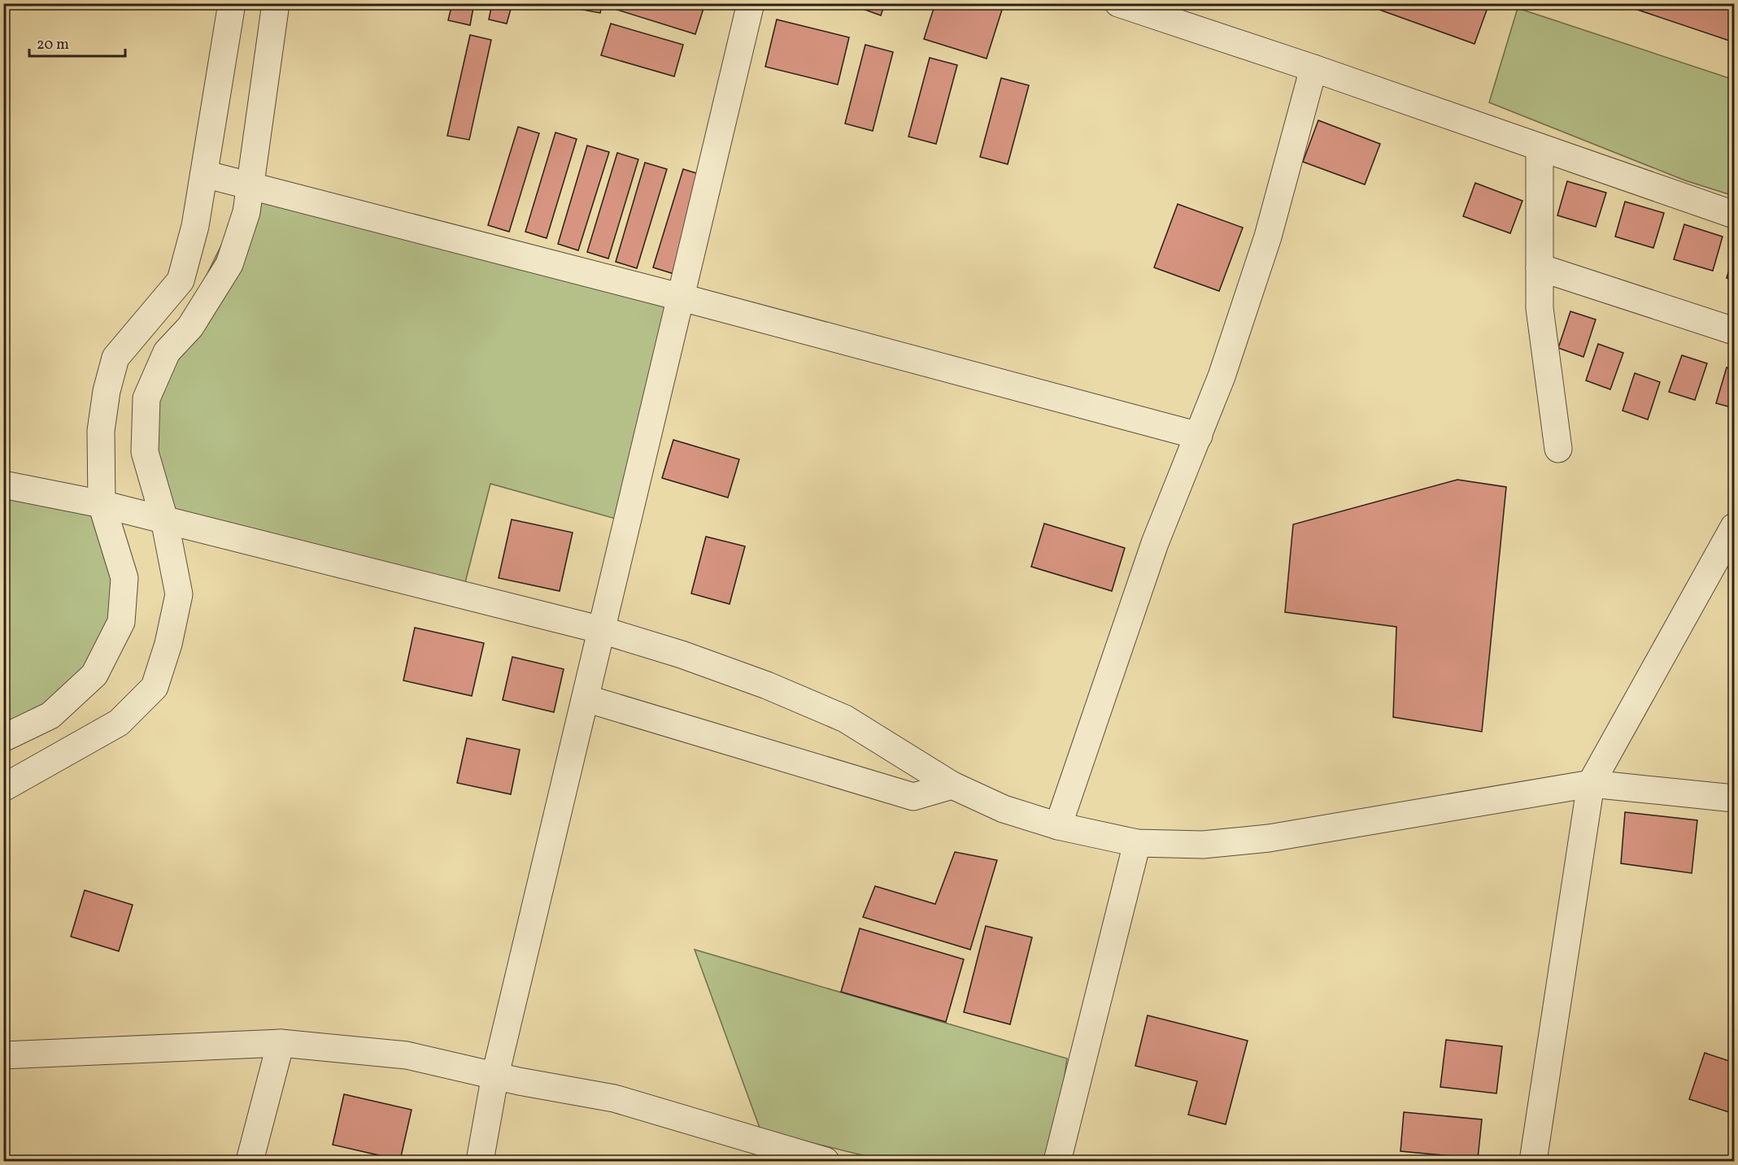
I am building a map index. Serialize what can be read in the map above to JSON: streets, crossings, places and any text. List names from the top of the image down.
{
  "scale_bar": "20 m"
}
